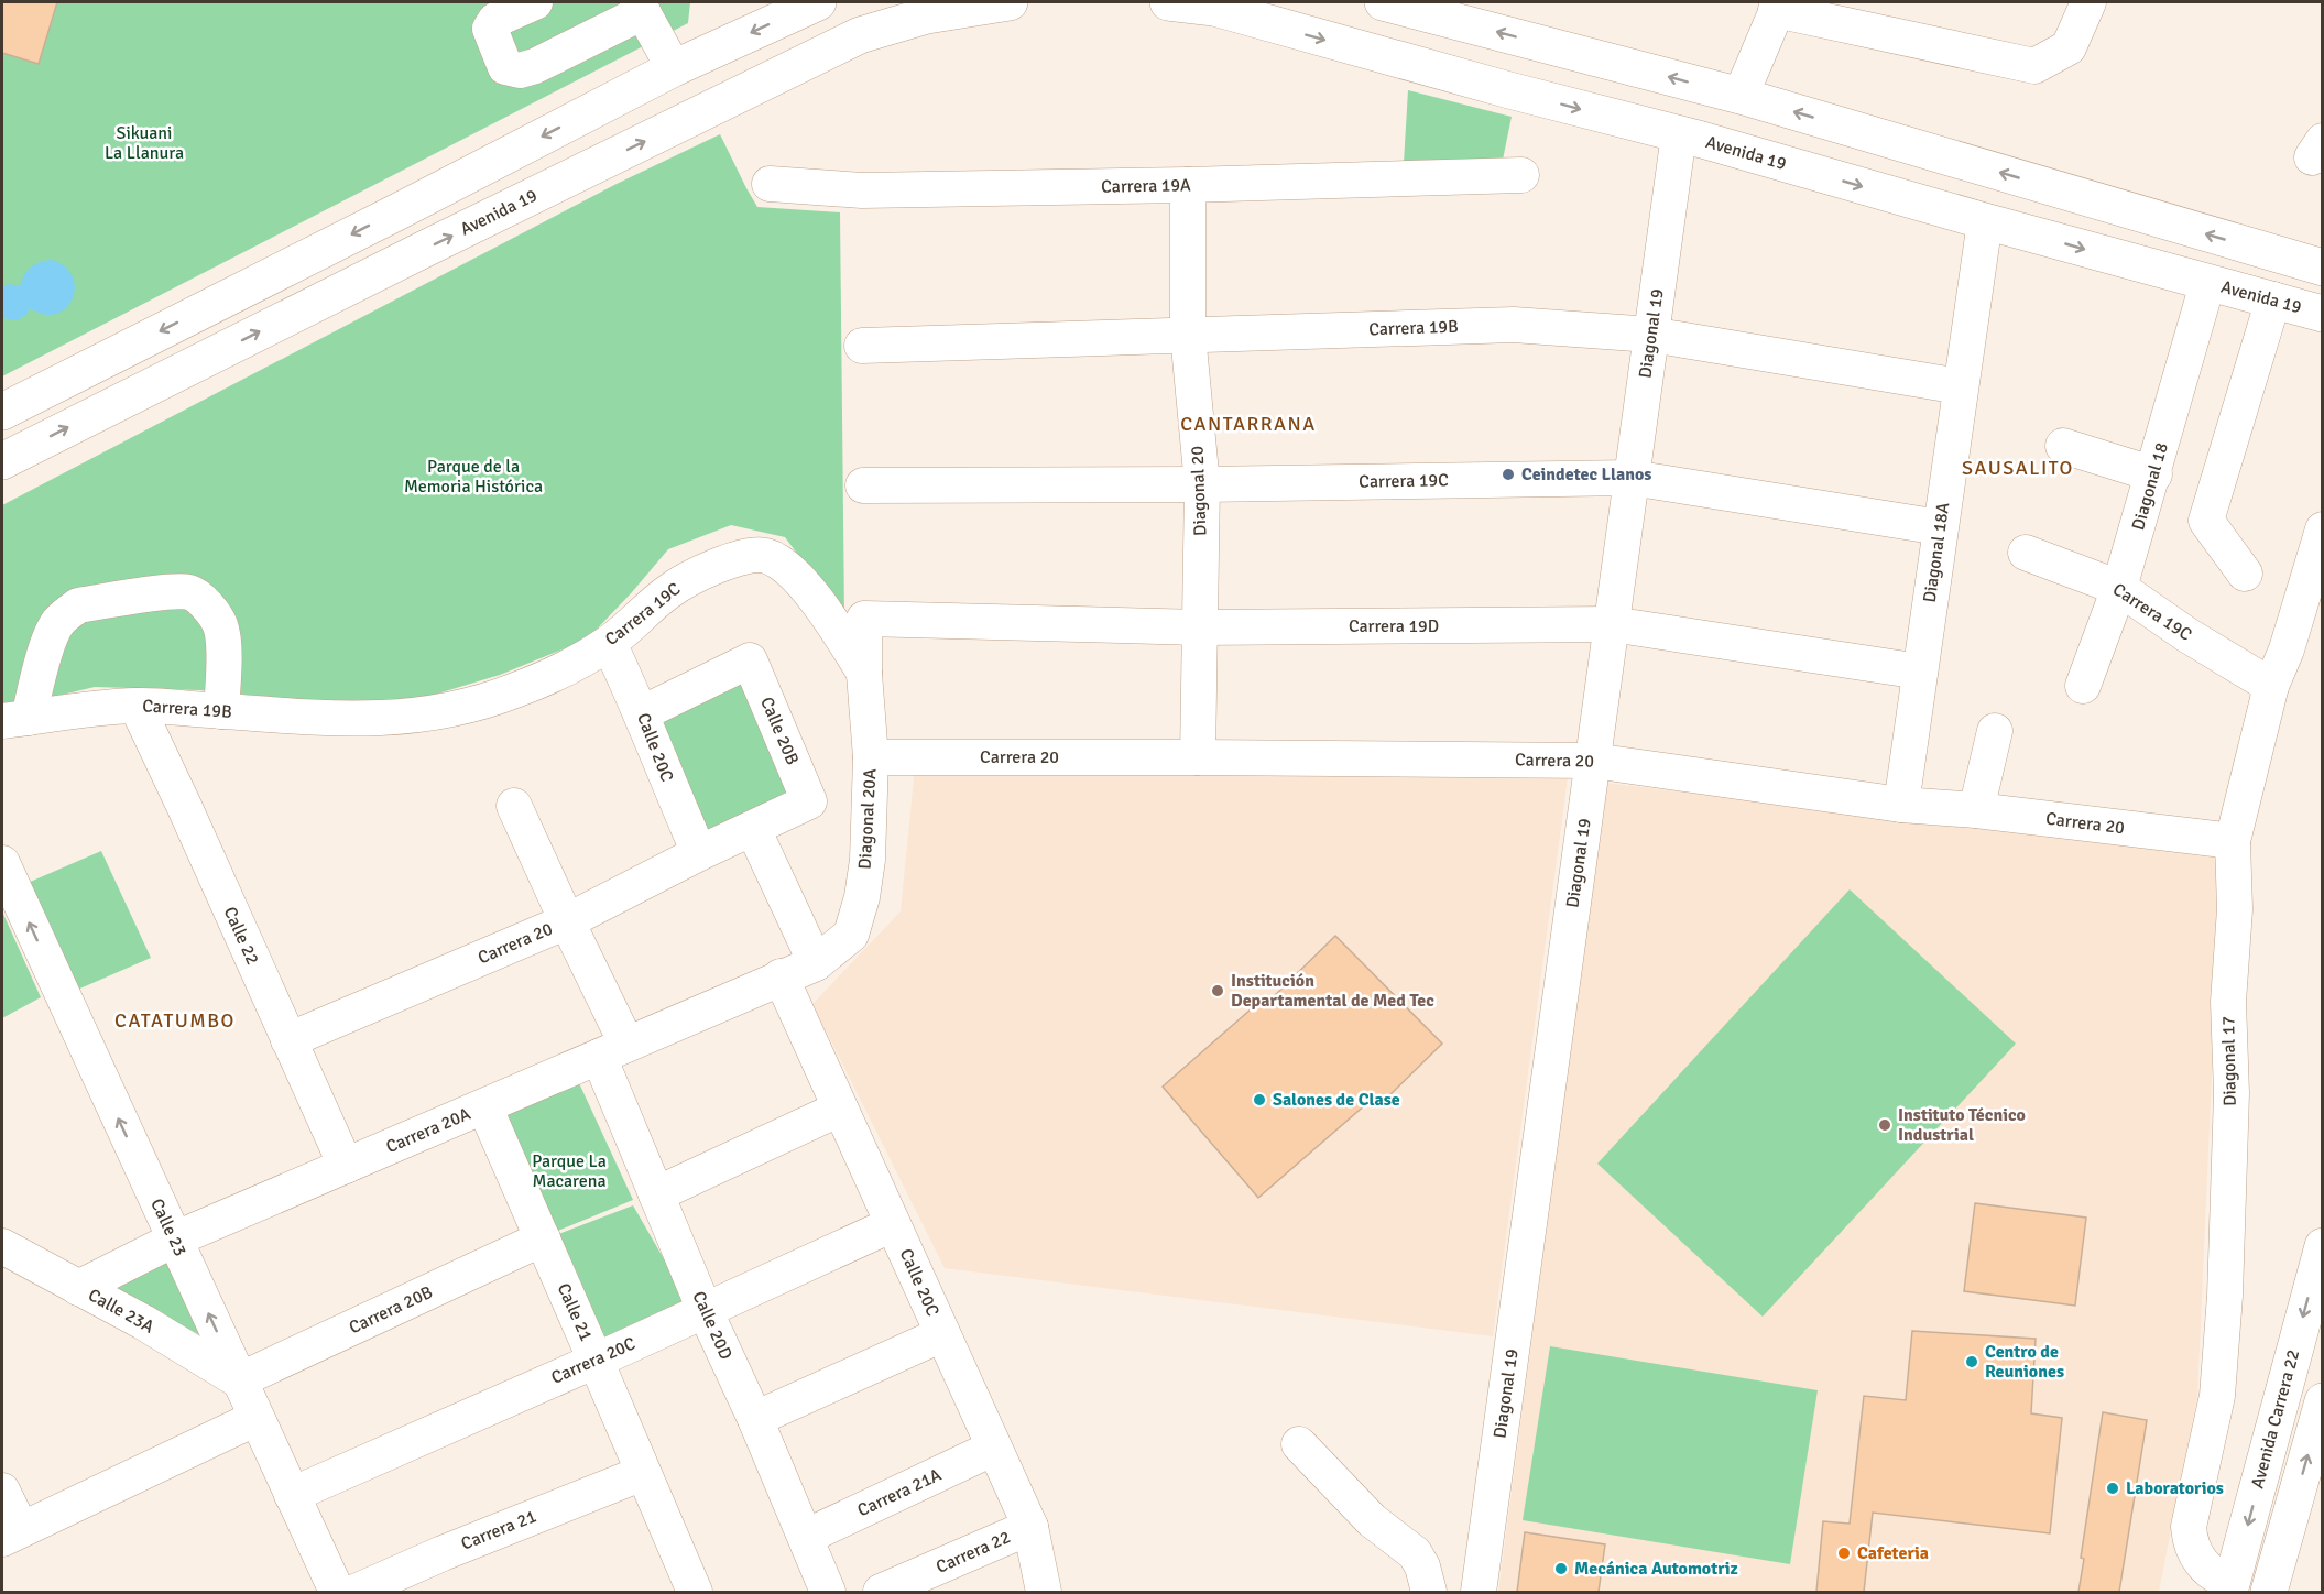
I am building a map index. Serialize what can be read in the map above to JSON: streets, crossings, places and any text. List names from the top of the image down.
{
  "streets": {
    "main road": ["Avenida 19", "Avenida Carrera 22"],
    "street": [
      "Carrera 19A",
      "Carrera 19B",
      "Diagonal 19",
      "Carrera 19C",
      "Diagonal 18",
      "Diagonal 20",
      "Diagonal 18A",
      "Carrera 19D",
      "Calle 20B",
      "Calle 20C",
      "Carrera 20",
      "Diagonal 20A",
      "Calle 22",
      "Diagonal 17",
      "Carrera 20A",
      "Calle 23",
      "Carrera 20B",
      "Calle 23A",
      "Calle 21",
      "Calle 20D",
      "Carrera 20C",
      "Carrera 21A",
      "Carrera 21",
      "Carrera 22"
    ]
  },
  "crossings": [
    ["Avenida 19", "Diagonal 19"],
    ["Avenida 19", "Diagonal 18"],
    ["Avenida 19", "Diagonal 18A"],
    ["Carrera 19A", "Diagonal 20"],
    ["Carrera 19B", "Diagonal 19"],
    ["Carrera 19B", "Carrera 19C"],
    ["Carrera 19B", "Diagonal 20"],
    ["Carrera 19B", "Diagonal 18A"],
    ["Carrera 19B", "Calle 22"],
    ["Diagonal 19", "Carrera 19C"],
    ["Diagonal 19", "Carrera 19D"],
    ["Diagonal 19", "Carrera 20"],
    ["Carrera 19C", "Diagonal 18"],
    ["Carrera 19C", "Diagonal 20"],
    ["Carrera 19C", "Diagonal 18A"],
    ["Carrera 19C", "Calle 20C"],
    ["Carrera 19C", "Diagonal 20A"],
    ["Carrera 19C", "Diagonal 17"],
    ["Diagonal 20", "Carrera 19D"],
    ["Diagonal 20", "Carrera 20"],
    ["Diagonal 18A", "Carrera 19D"],
    ["Diagonal 18A", "Carrera 20"],
    ["Carrera 19D", "Diagonal 20A"],
    ["Calle 20B", "Calle 20C"],
    ["Calle 20B", "Carrera 20"],
    ["Calle 20C", "Carrera 20"],
    ["Calle 20C", "Diagonal 20A"],
    ["Calle 20C", "Carrera 20A"],
    ["Calle 20C", "Carrera 20C"],
    ["Calle 20C", "Carrera 21A"],
    ["Calle 20C", "Carrera 22"],
    ["Carrera 20", "Diagonal 20A"],
    ["Carrera 20", "Calle 22"],
    ["Carrera 20", "Diagonal 17"],
    ["Carrera 20", "Calle 20D"],
    ["Diagonal 20A", "Carrera 20A"],
    ["Calle 22", "Carrera 20A"],
    ["Diagonal 17", "Avenida Carrera 22"],
    ["Carrera 20A", "Calle 23"],
    ["Carrera 20A", "Calle 23A"],
    ["Carrera 20A", "Calle 21"],
    ["Carrera 20A", "Calle 20D"],
    ["Calle 23", "Carrera 20B"],
    ["Calle 23", "Calle 23A"],
    ["Calle 23", "Carrera 20C"],
    ["Carrera 20B", "Calle 23A"],
    ["Carrera 20B", "Calle 21"],
    ["Calle 21", "Carrera 20C"],
    ["Calle 21", "Carrera 21"],
    ["Calle 20D", "Carrera 20C"],
    ["Calle 20D", "Carrera 21A"]
  ],
  "one_way": ["Calle 23"],
  "districts": ["CANTARRANA", "SAUSALITO", "CATATUMBO"],
  "parks": ["Sikuani La Llanura", "Parque de la Memoria Histórica", "Parque La Macarena"],
  "places": [
    "Ceindetec Llanos",
    "Institución Departamental de Med Tec",
    "Salones de Clase",
    "Instituto Técnico Industrial",
    "Centro de Reuniones",
    "Laboratorios",
    "Cafeteria",
    "Mecánica Automotriz"
  ]
}
